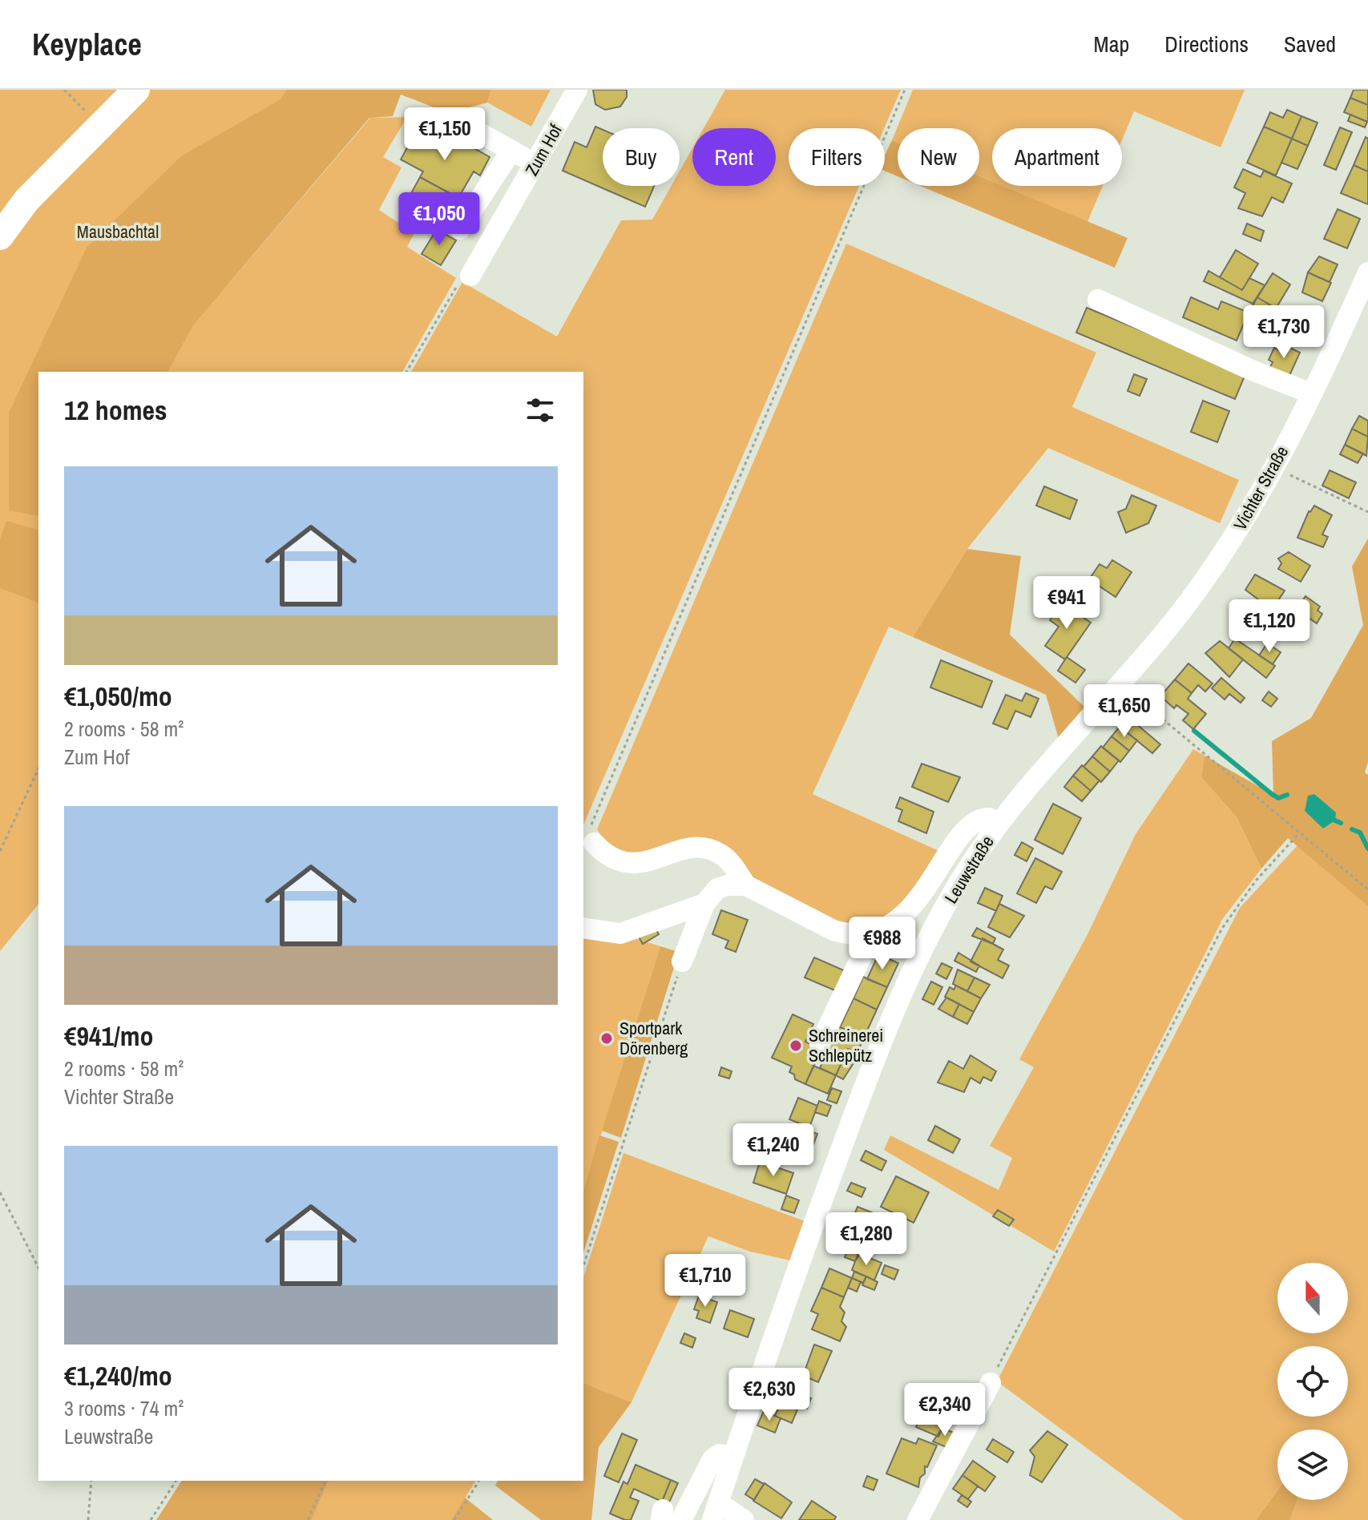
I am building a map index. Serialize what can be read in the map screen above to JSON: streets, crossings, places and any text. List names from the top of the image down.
{
  "streets": {
    "street": ["Zum Hof", "Vichter Straße", "Leuwstraße"]
  },
  "crossings": [
    ["Vichter Straße", "Leuwstraße"]
  ],
  "parks": ["Mausbachtal"],
  "places": ["Sportpark Dörenberg", "Schreinerei Schlepütz"],
  "north": "top",
  "page": {
    "header": "Keyplace",
    "nav": ["Map", "Directions", "Saved"],
    "price": [
      "€1,150",
      "€1,050",
      "€1,730",
      "€941",
      "€1,120",
      "€1,650",
      "€988",
      "€1,240",
      "€1,280",
      "€1,710",
      "€2,630",
      "€2,340"
    ],
    "chip": [
      "Buy",
      "Rent",
      "Filters",
      "New",
      "Apartment"
    ],
    "heading": "12 homes",
    "list": [
      {
        "name": "€1,050/mo",
        "note": "2 rooms · 58 m² · Zum Hof"
      },
      {
        "name": "€941/mo",
        "note": "2 rooms · 58 m² · Vichter Straße"
      },
      {
        "name": "€1,240/mo",
        "note": "3 rooms · 74 m² · Leuwstraße"
      }
    ]
  }
}
